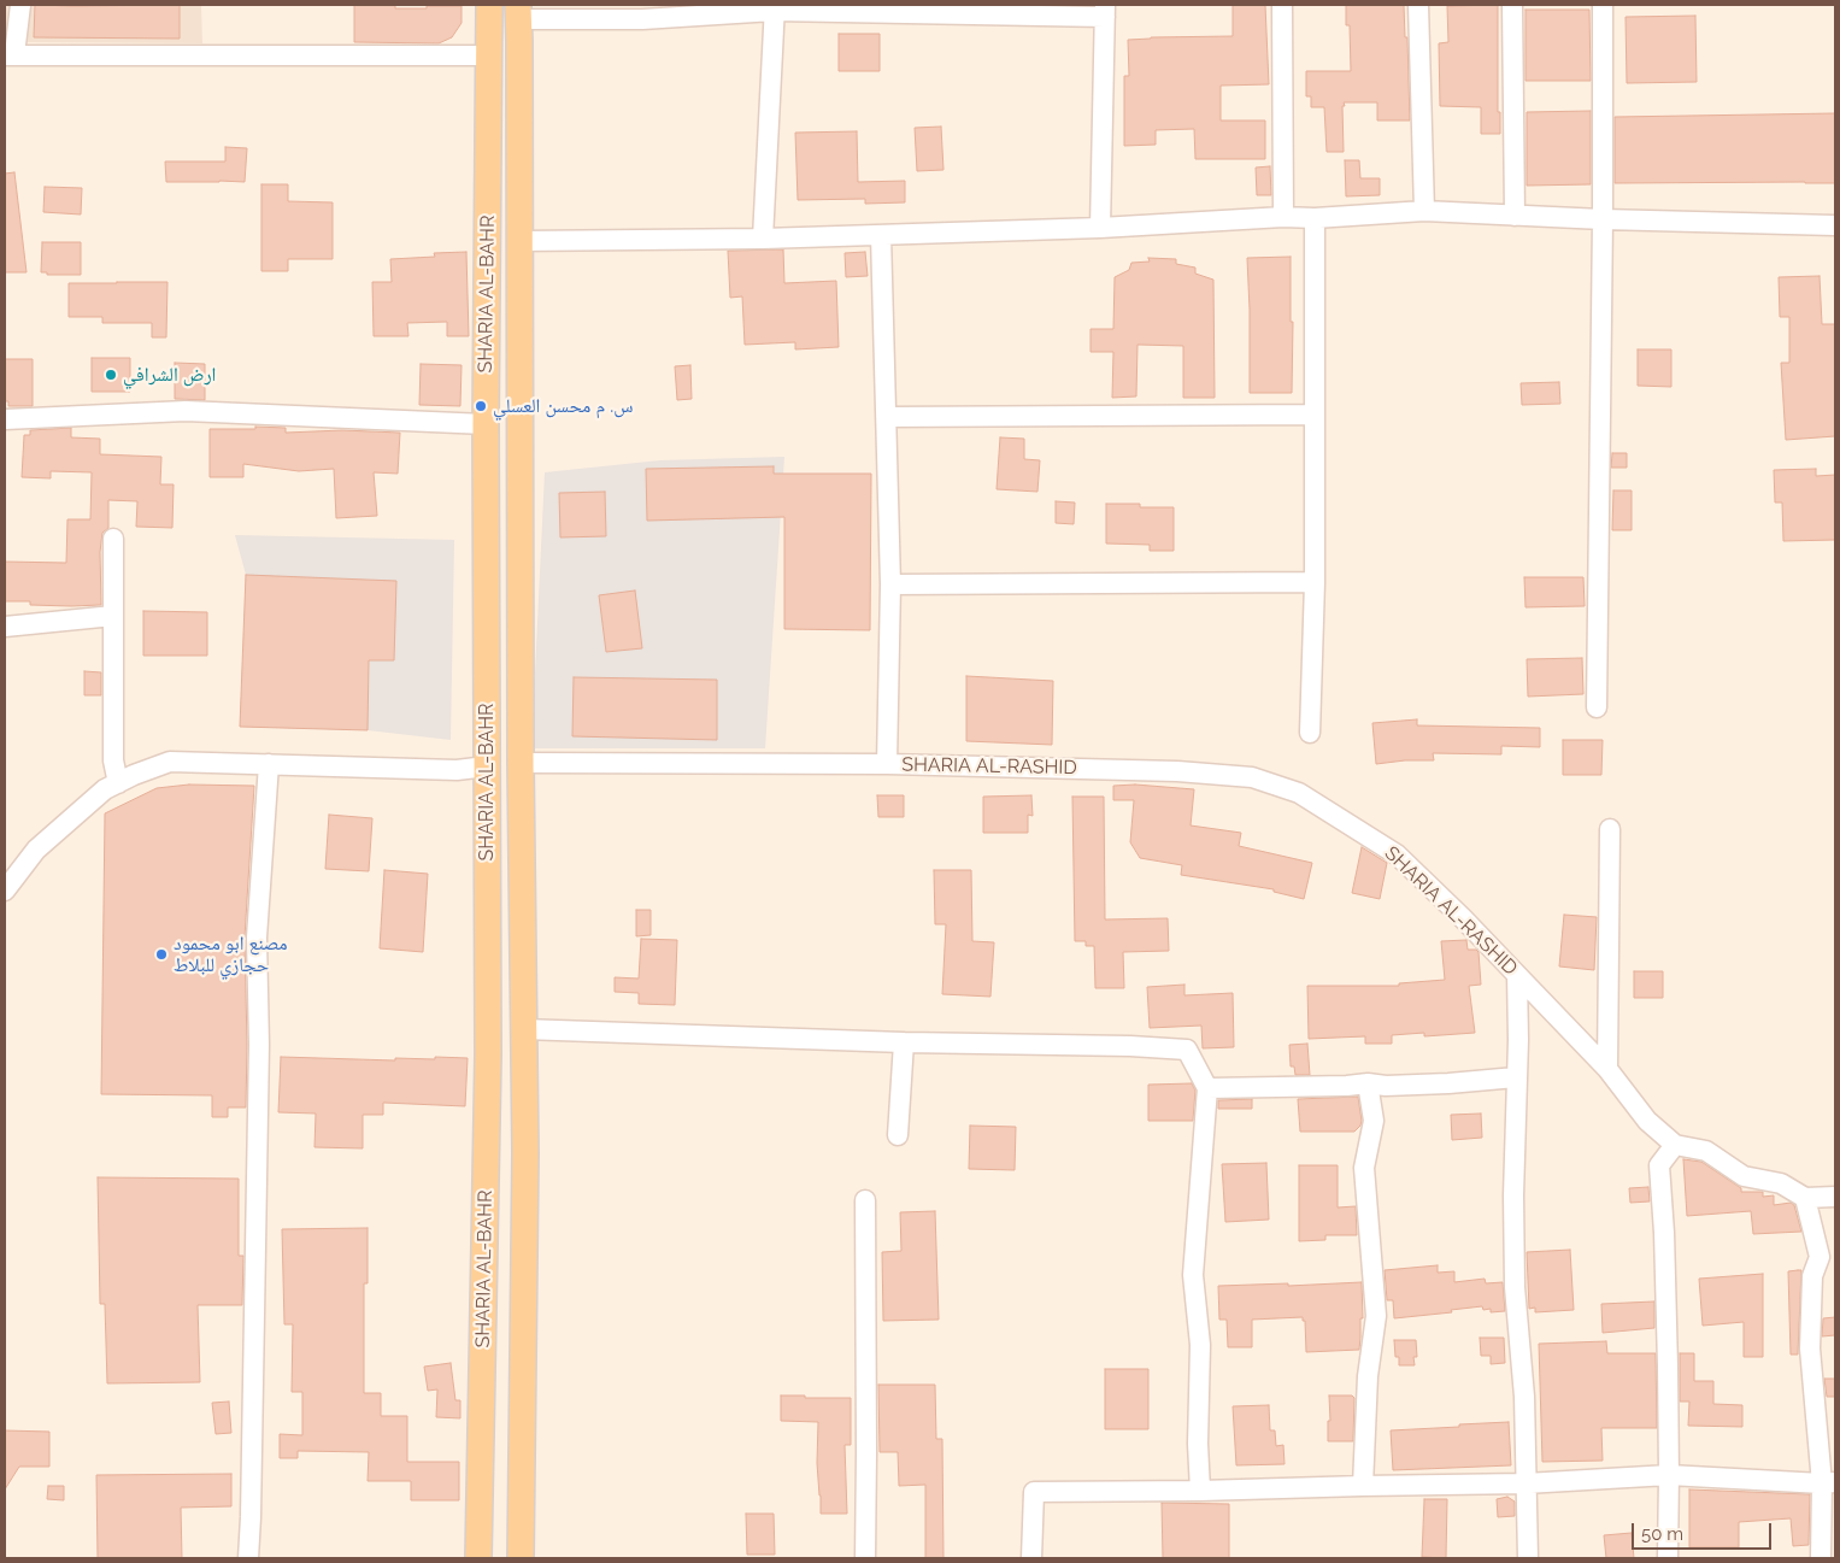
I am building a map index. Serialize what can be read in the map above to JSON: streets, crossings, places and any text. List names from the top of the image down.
{
  "streets": {
    "main road": ["SHARIA AL-BAHR"],
    "street": ["SHARIA AL-RASHID"]
  },
  "crossings": [
    ["SHARIA AL-BAHR", "SHARIA AL-RASHID"]
  ],
  "places": ["ارض الشرافي", "س. م محسن العسلي", "مصنع ابو محمود حجازي للبلاط"],
  "scale_bar": "50 m"
}
